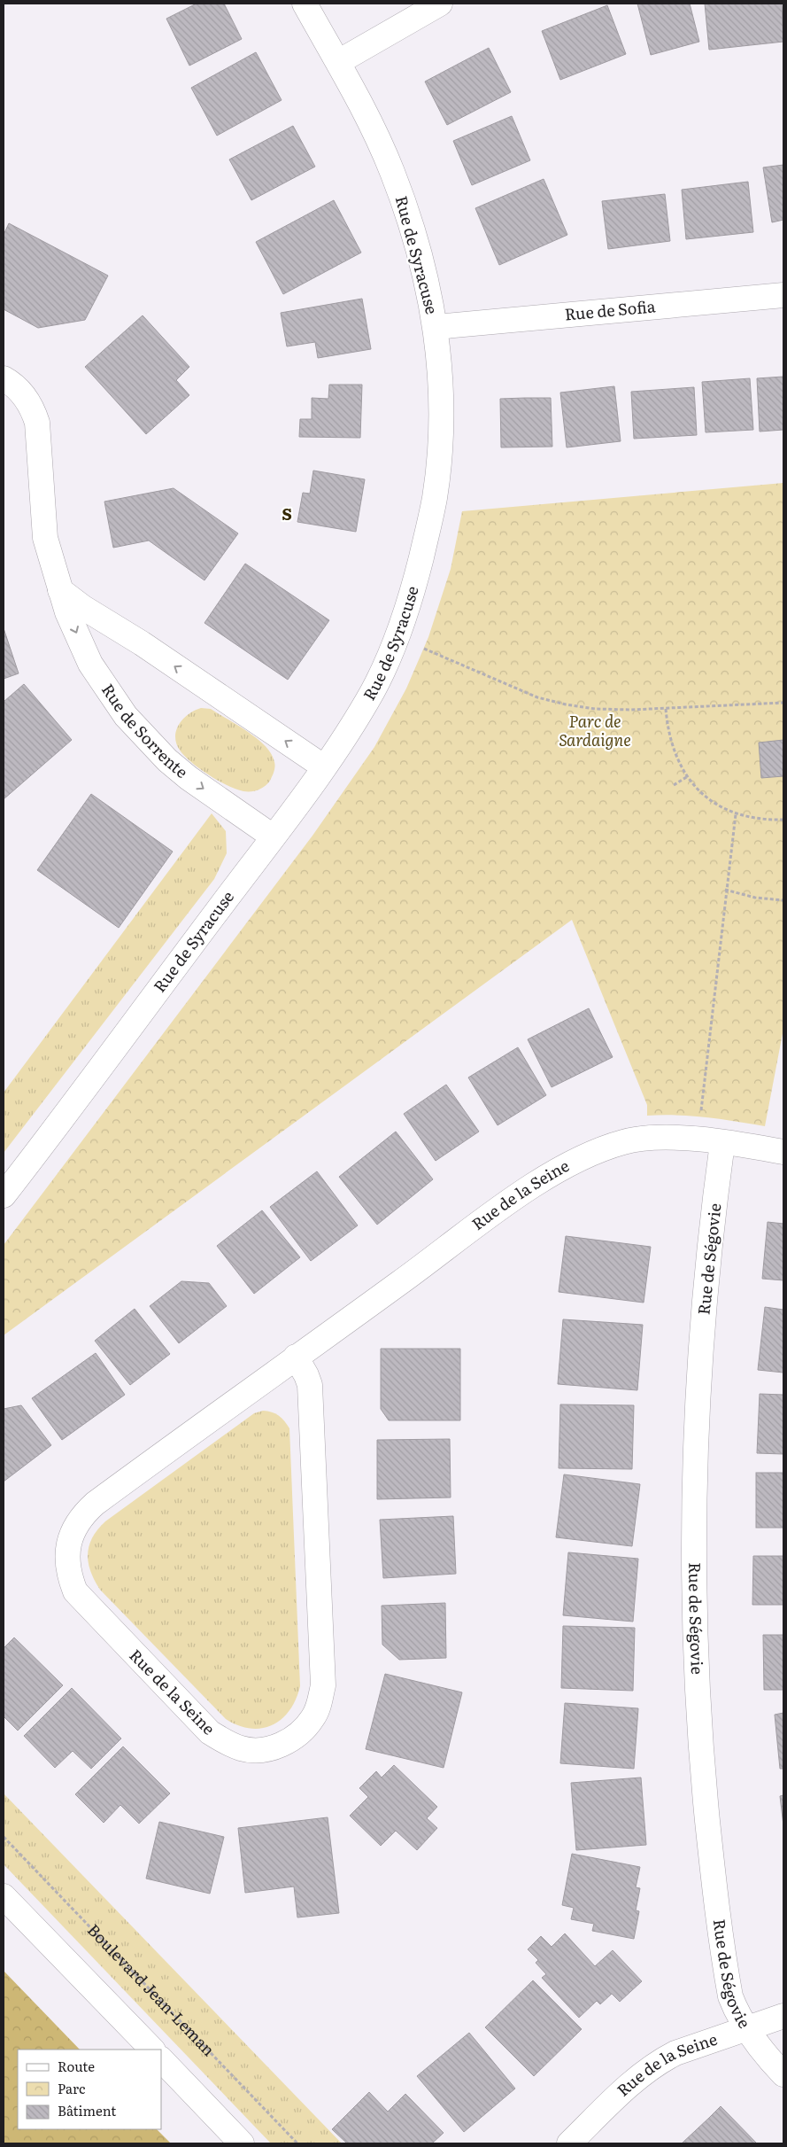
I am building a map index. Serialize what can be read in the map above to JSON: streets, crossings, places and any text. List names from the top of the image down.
{
  "streets": {
    "street": [
      "Rue de Syracuse",
      "Rue de Sofia",
      "Rue de Sorrente",
      "Rue de la Seine",
      "Rue de Ségovie"
    ],
    "path": ["Boulevard Jean-Leman"]
  },
  "crossings": [
    ["Rue de Syracuse", "Rue de Sofia"],
    ["Rue de Syracuse", "Rue de Sorrente"],
    ["Rue de la Seine", "Rue de Ségovie"]
  ],
  "districts": ["S"],
  "parks": ["Parc de Sardaigne"],
  "legend": ["Route", "Parc", "Bâtiment"]
}
